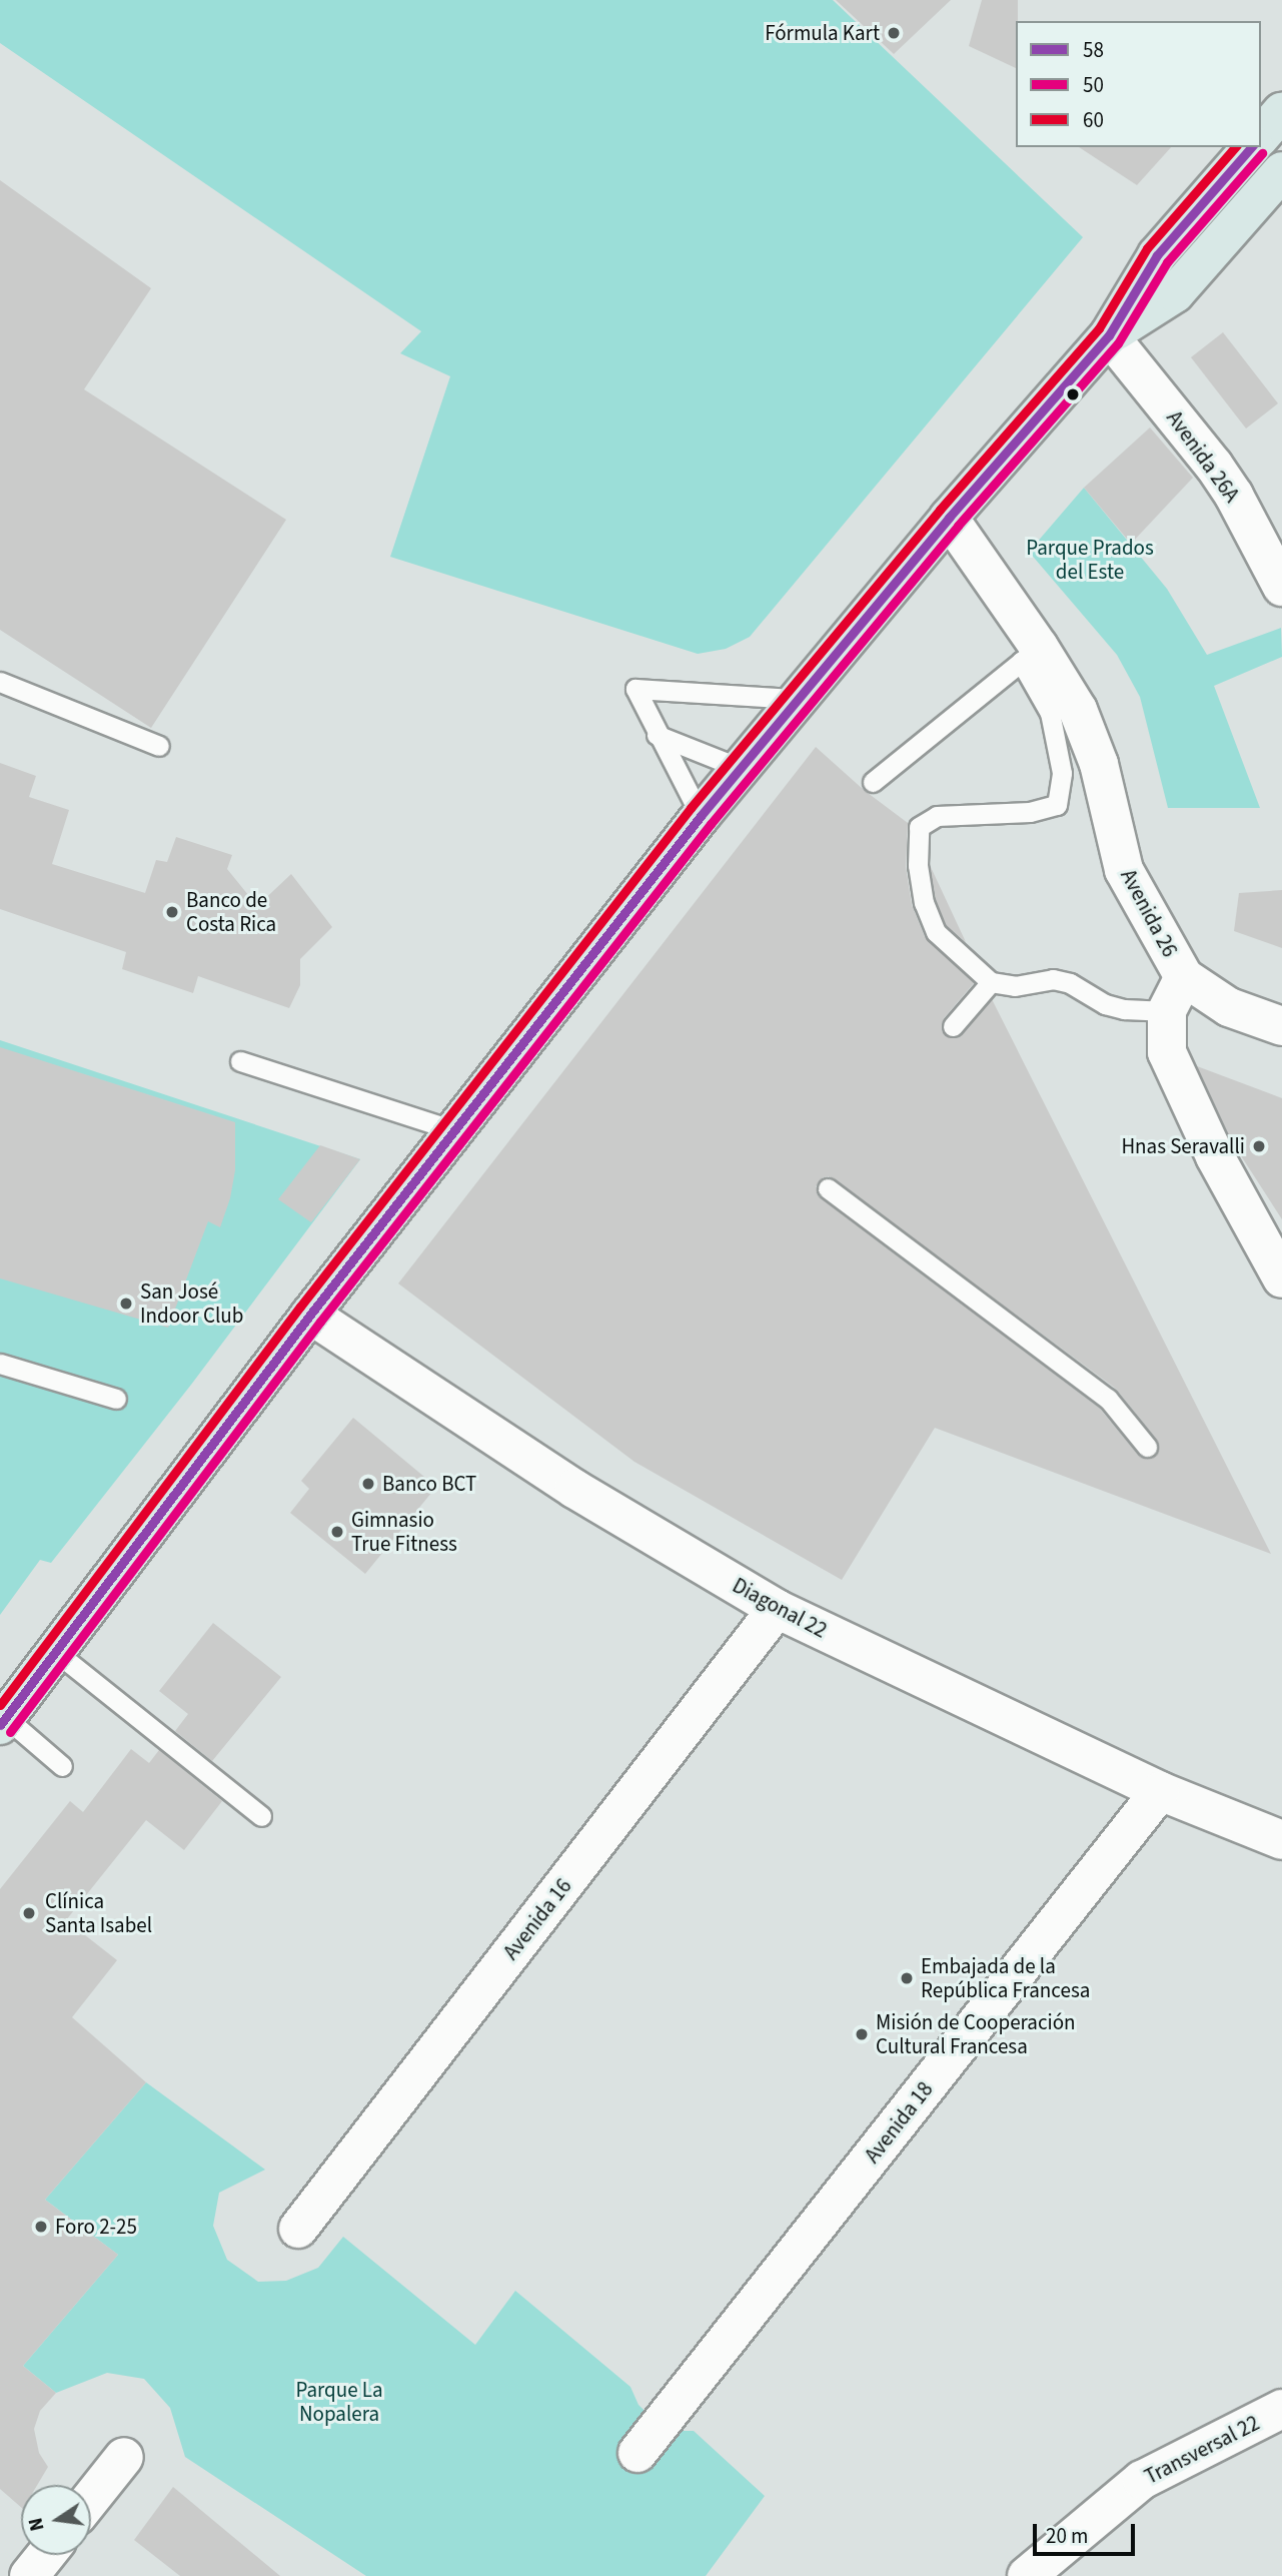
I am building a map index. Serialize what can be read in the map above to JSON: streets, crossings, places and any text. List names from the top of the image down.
{
  "streets": {
    "street": [
      "Avenida 26A",
      "Avenida 26",
      "Diagonal 22",
      "Avenida 16",
      "Avenida 18",
      "Transversal 22"
    ]
  },
  "crossings": [
    ["Diagonal 22", "Avenida 16"],
    ["Diagonal 22", "Avenida 18"]
  ],
  "parks": ["Parque Prados del Este", "Parque La Nopalera"],
  "places": [
    "Fórmula Kart",
    "Banco de Costa Rica",
    "Hnas Seravalli",
    "San José Indoor Club",
    "Banco BCT",
    "Gimnasio True Fitness",
    "Clínica Santa Isabel",
    "Embajada de la República Francesa",
    "Misión de Cooperación Cultural Francesa",
    "Foro 2-25"
  ],
  "lines": ["transit line 58", "transit line 60", "transit line 50"],
  "legend": ["58", "50", "60"],
  "scale_bar": "20 m",
  "north": "left"
}
